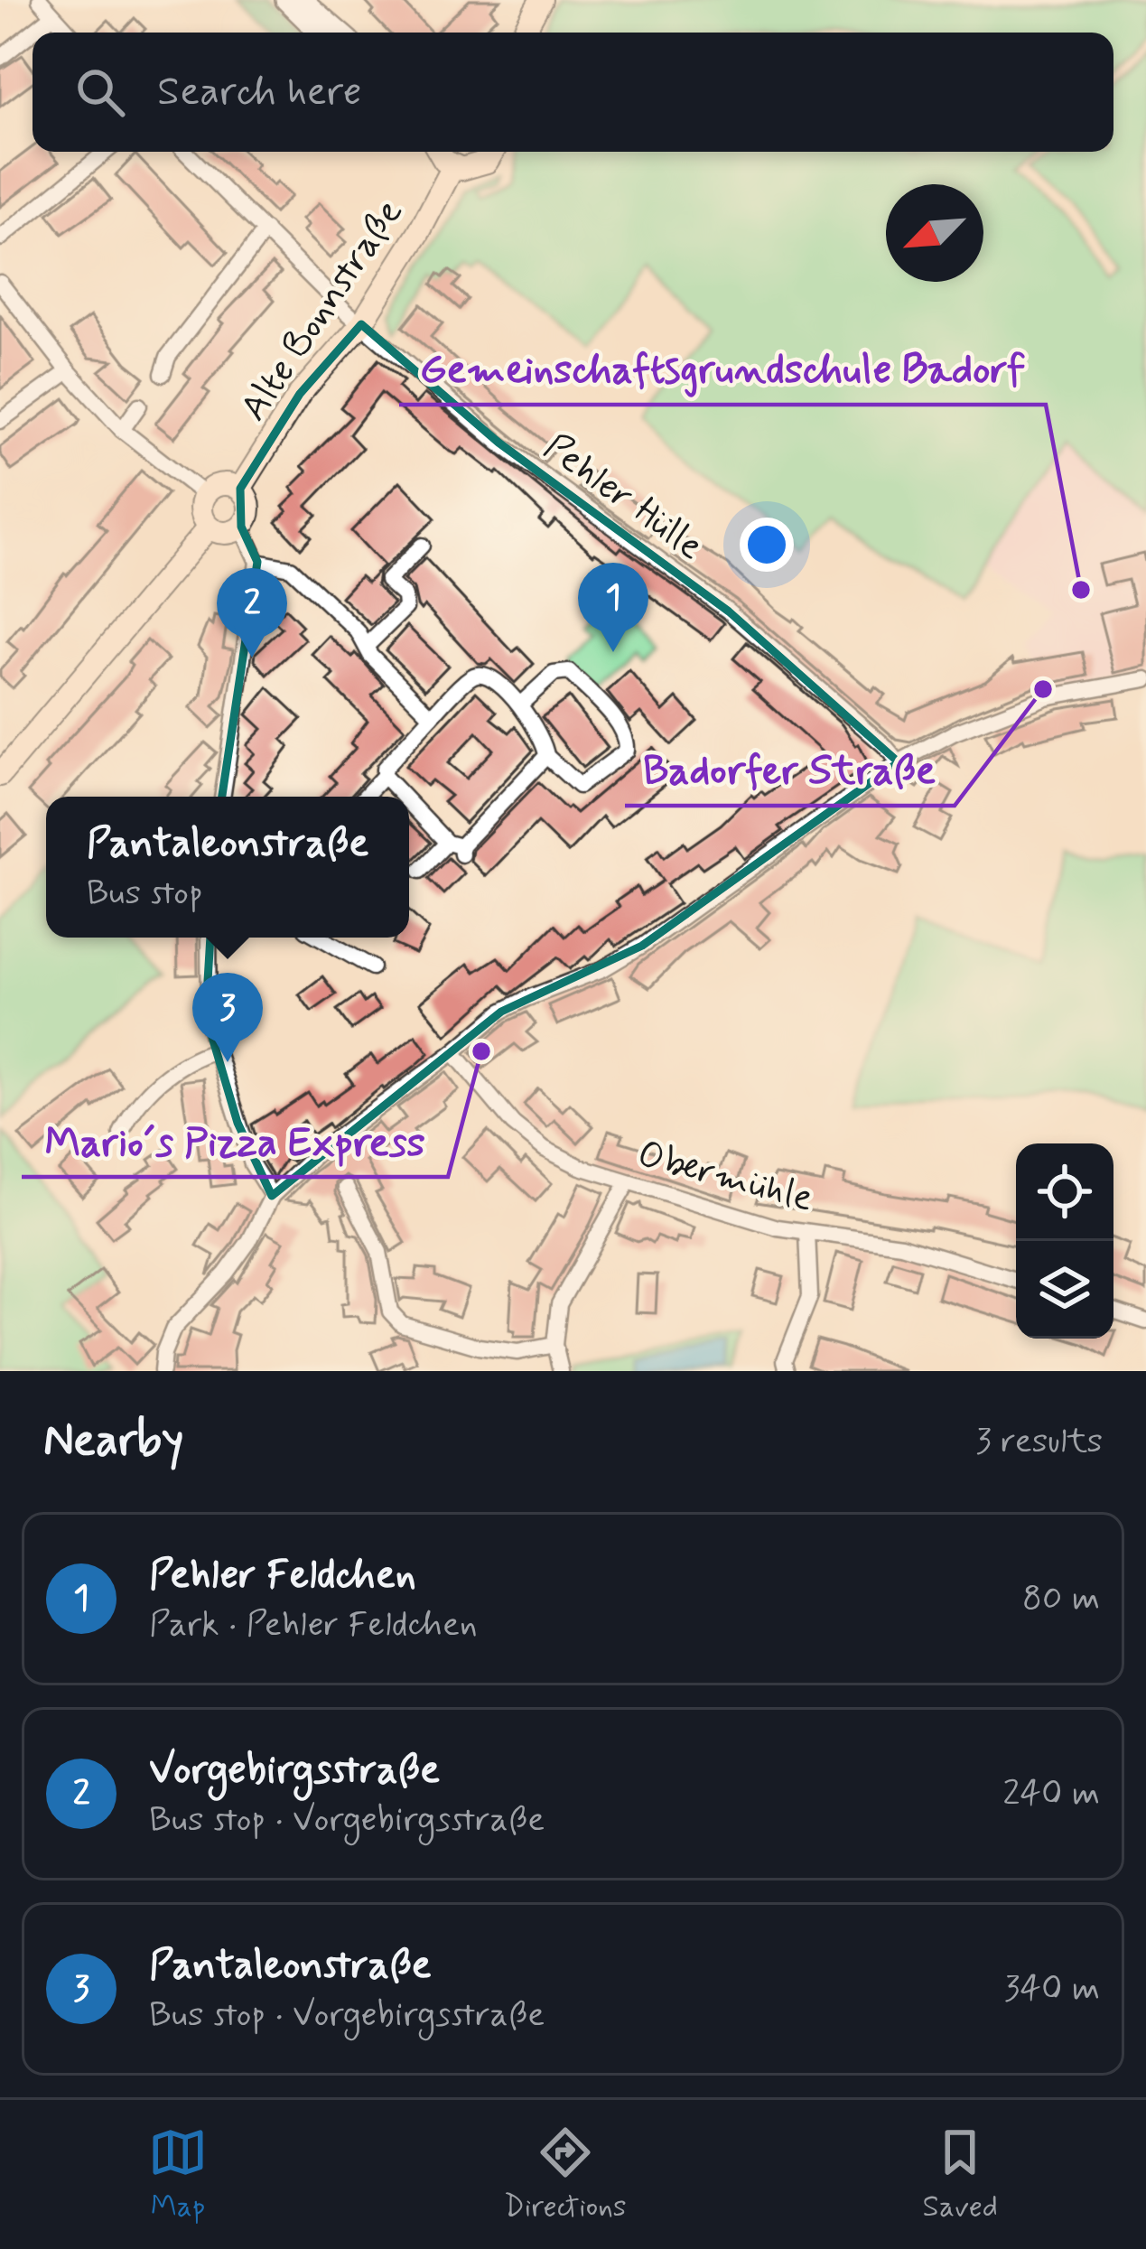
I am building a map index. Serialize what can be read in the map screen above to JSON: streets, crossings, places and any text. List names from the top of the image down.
{
  "streets": {
    "main road": ["Alte Bonnstraße"],
    "street": ["Pehler Hülle", "Obermühle"]
  },
  "crossings": [
    ["Alte Bonnstraße", "Pehler Hülle"]
  ],
  "places": ["Gemeinschaftsgrundschule Badorf", "Badorfer Straße", "Mario´s Pizza Express"],
  "north": "bottom left",
  "page": {
    "search": "Search here",
    "pins": ["1", "2", "3"],
    "popup": ["Pantaleonstraße", "Bus stop"],
    "heading": ["Nearby", "3 results"],
    "list": [
      {
        "mark": "1",
        "name": "Pehler Feldchen",
        "note": "Park · Pehler Feldchen",
        "value": "80 m"
      },
      {
        "mark": "2",
        "name": "Vorgebirgsstraße",
        "note": "Bus stop · Vorgebirgsstraße",
        "value": "240 m"
      },
      {
        "mark": "3",
        "name": "Pantaleonstraße",
        "note": "Bus stop · Vorgebirgsstraße",
        "value": "340 m"
      }
    ],
    "nav": ["Map", "Directions", "Saved"]
  }
}
